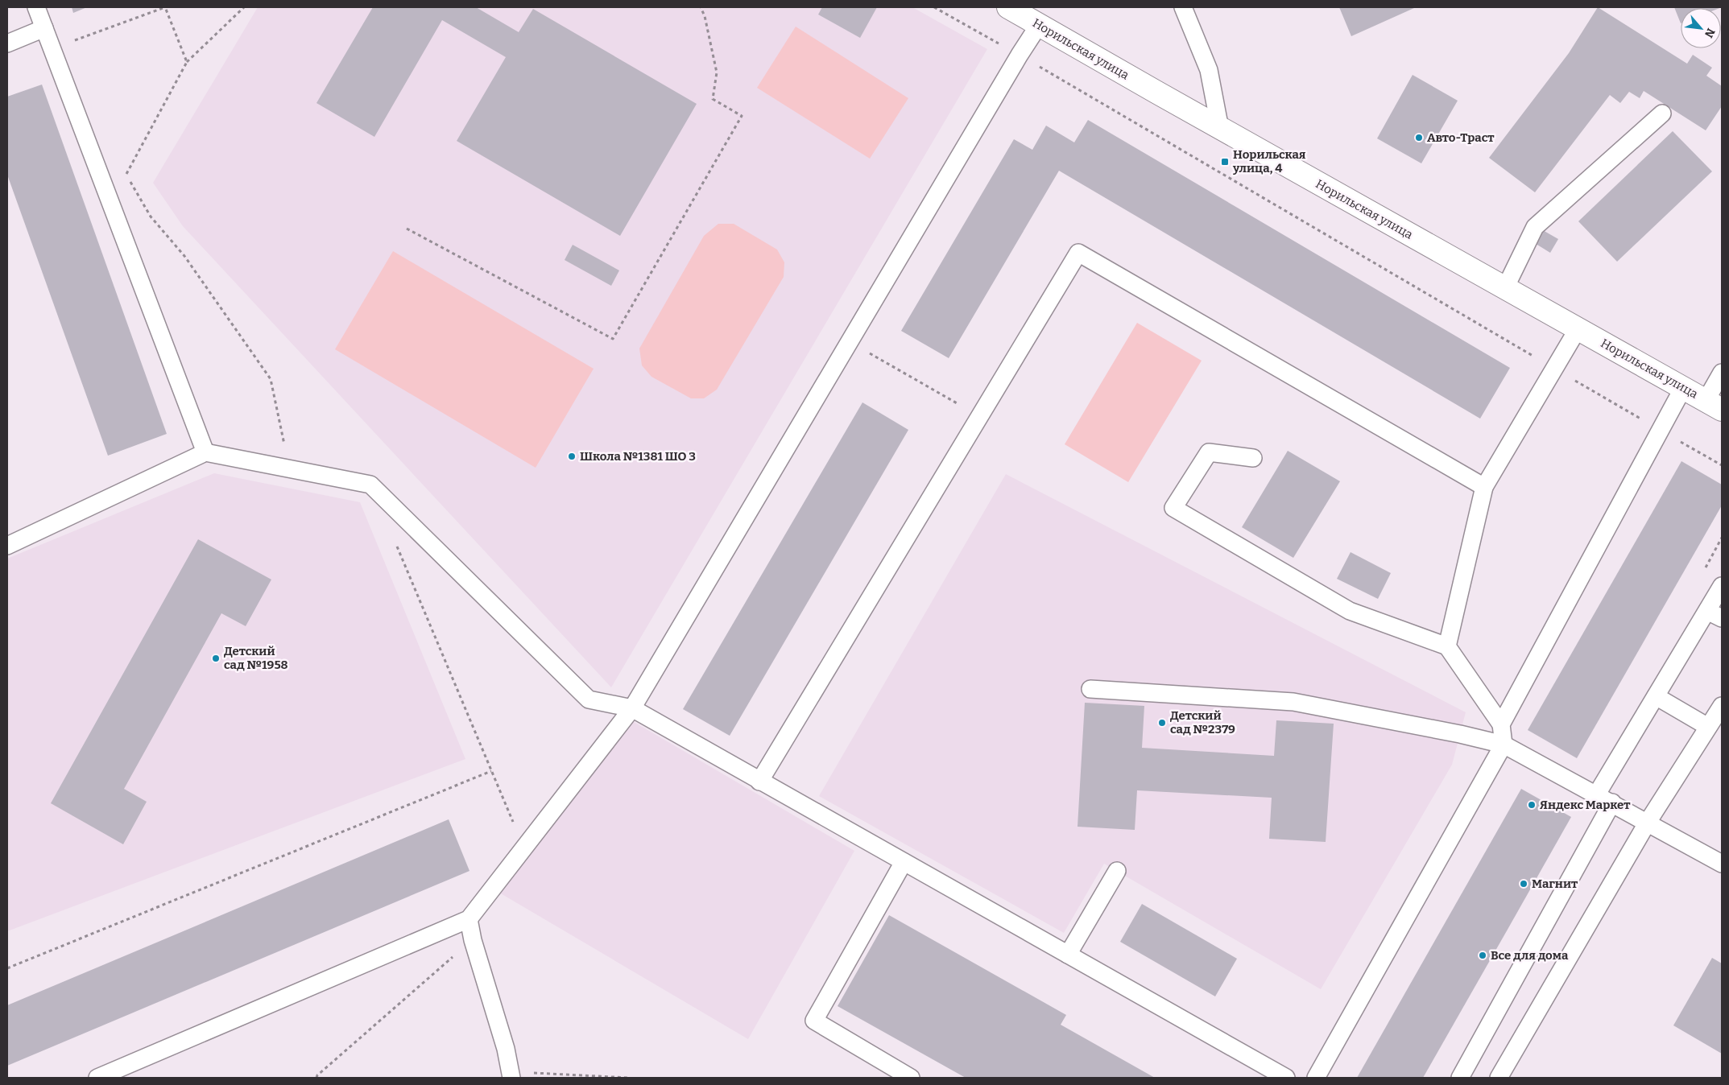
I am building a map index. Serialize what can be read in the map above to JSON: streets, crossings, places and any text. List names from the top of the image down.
{
  "streets": {
    "street": ["Норильская улица"]
  },
  "places": {
    "other": [
      "Авто-Траст",
      "Школа №1381 ШО 3",
      "Детский сад №1958",
      "Детский сад №2379",
      "Яндекс Маркет",
      "Магнит",
      "Все для дома"
    ],
    "transit": ["Норильская улица, 4"]
  },
  "north": "bottom right"
}
